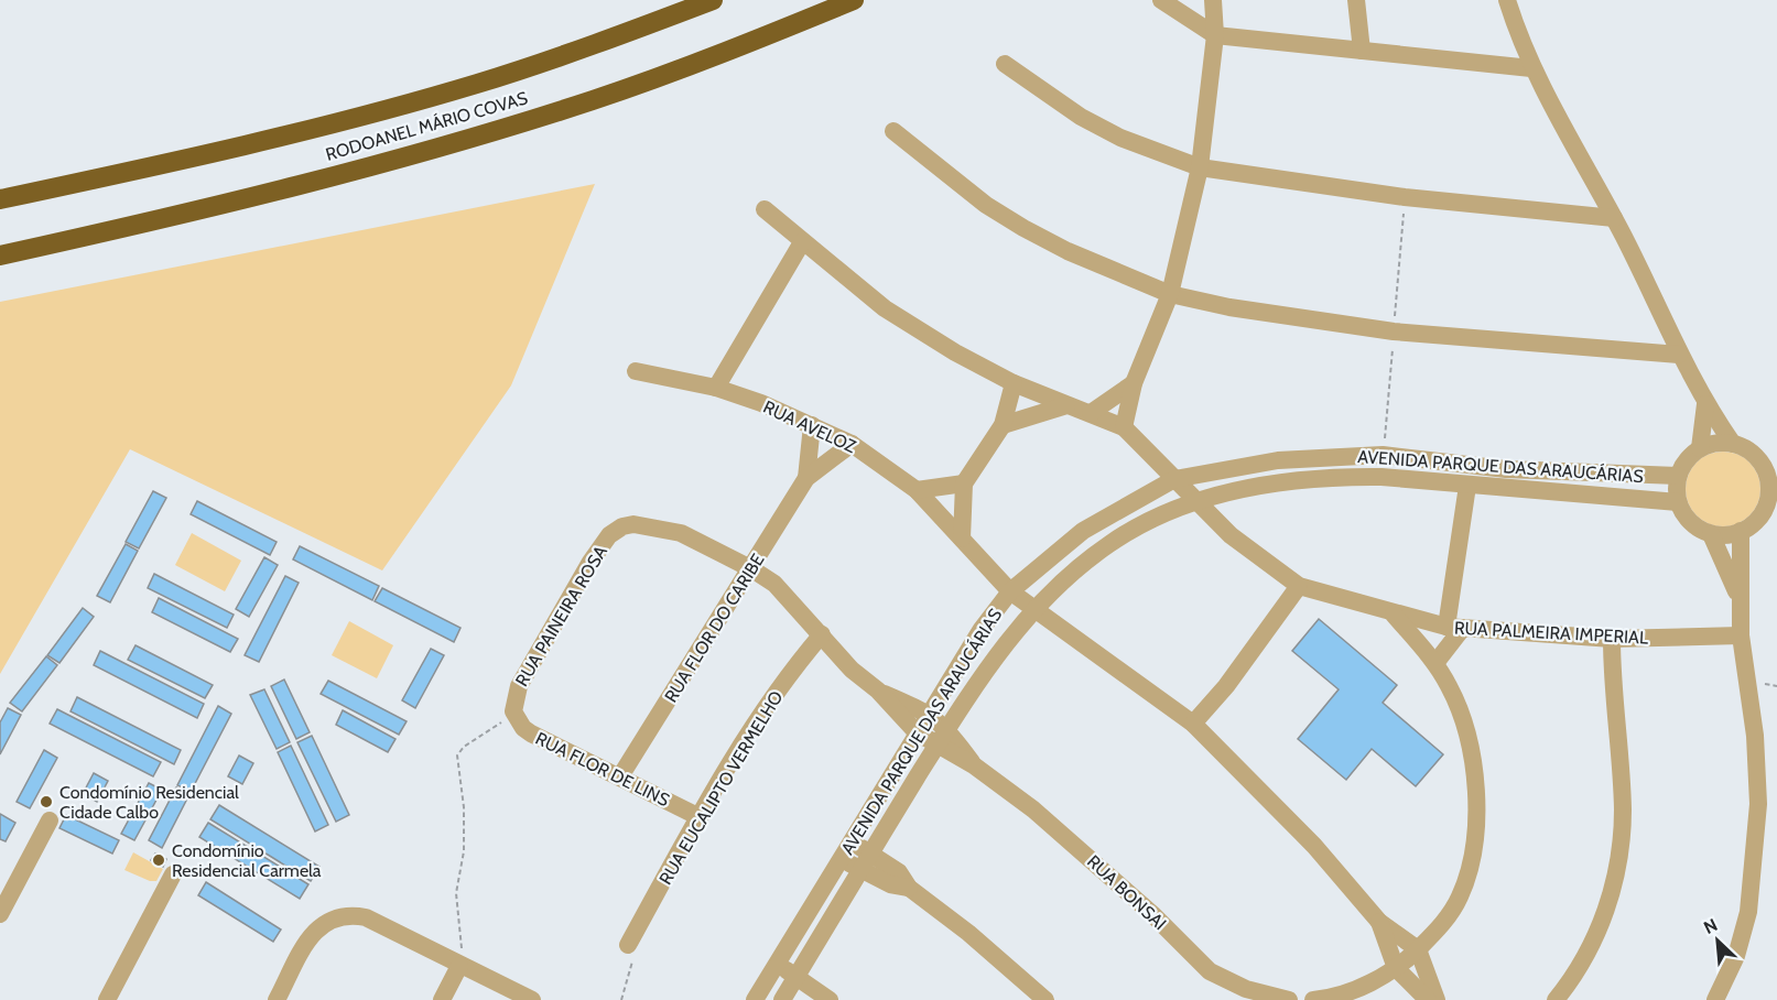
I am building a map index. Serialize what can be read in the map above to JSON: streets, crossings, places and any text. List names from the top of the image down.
{
  "streets": {
    "highway": ["RODOANEL MÁRIO COVAS"],
    "street": [
      "RUA AVELOZ",
      "AVENIDA PARQUE DAS ARAUCÁRIAS",
      "RUA PAINEIRA ROSA",
      "RUA FLOR DO CARIBE",
      "RUA PALMEIRA IMPERIAL",
      "RUA FLOR DE LINS",
      "RUA EUCALIPTO VERMELHO",
      "RUA BONSAI"
    ]
  },
  "crossings": [
    ["RUA AVELOZ", "AVENIDA PARQUE DAS ARAUCÁRIAS"],
    ["AVENIDA PARQUE DAS ARAUCÁRIAS", "RUA PALMEIRA IMPERIAL"],
    ["RUA PAINEIRA ROSA", "RUA FLOR DO CARIBE"],
    ["RUA PAINEIRA ROSA", "RUA FLOR DE LINS"],
    ["RUA PAINEIRA ROSA", "RUA EUCALIPTO VERMELHO"],
    ["RUA FLOR DO CARIBE", "RUA FLOR DE LINS"],
    ["RUA FLOR DE LINS", "RUA EUCALIPTO VERMELHO"]
  ],
  "places": ["Condomínio Residencial Cidade Calbo", "Condomínio Residencial Carmela"],
  "north": "top left"
}
